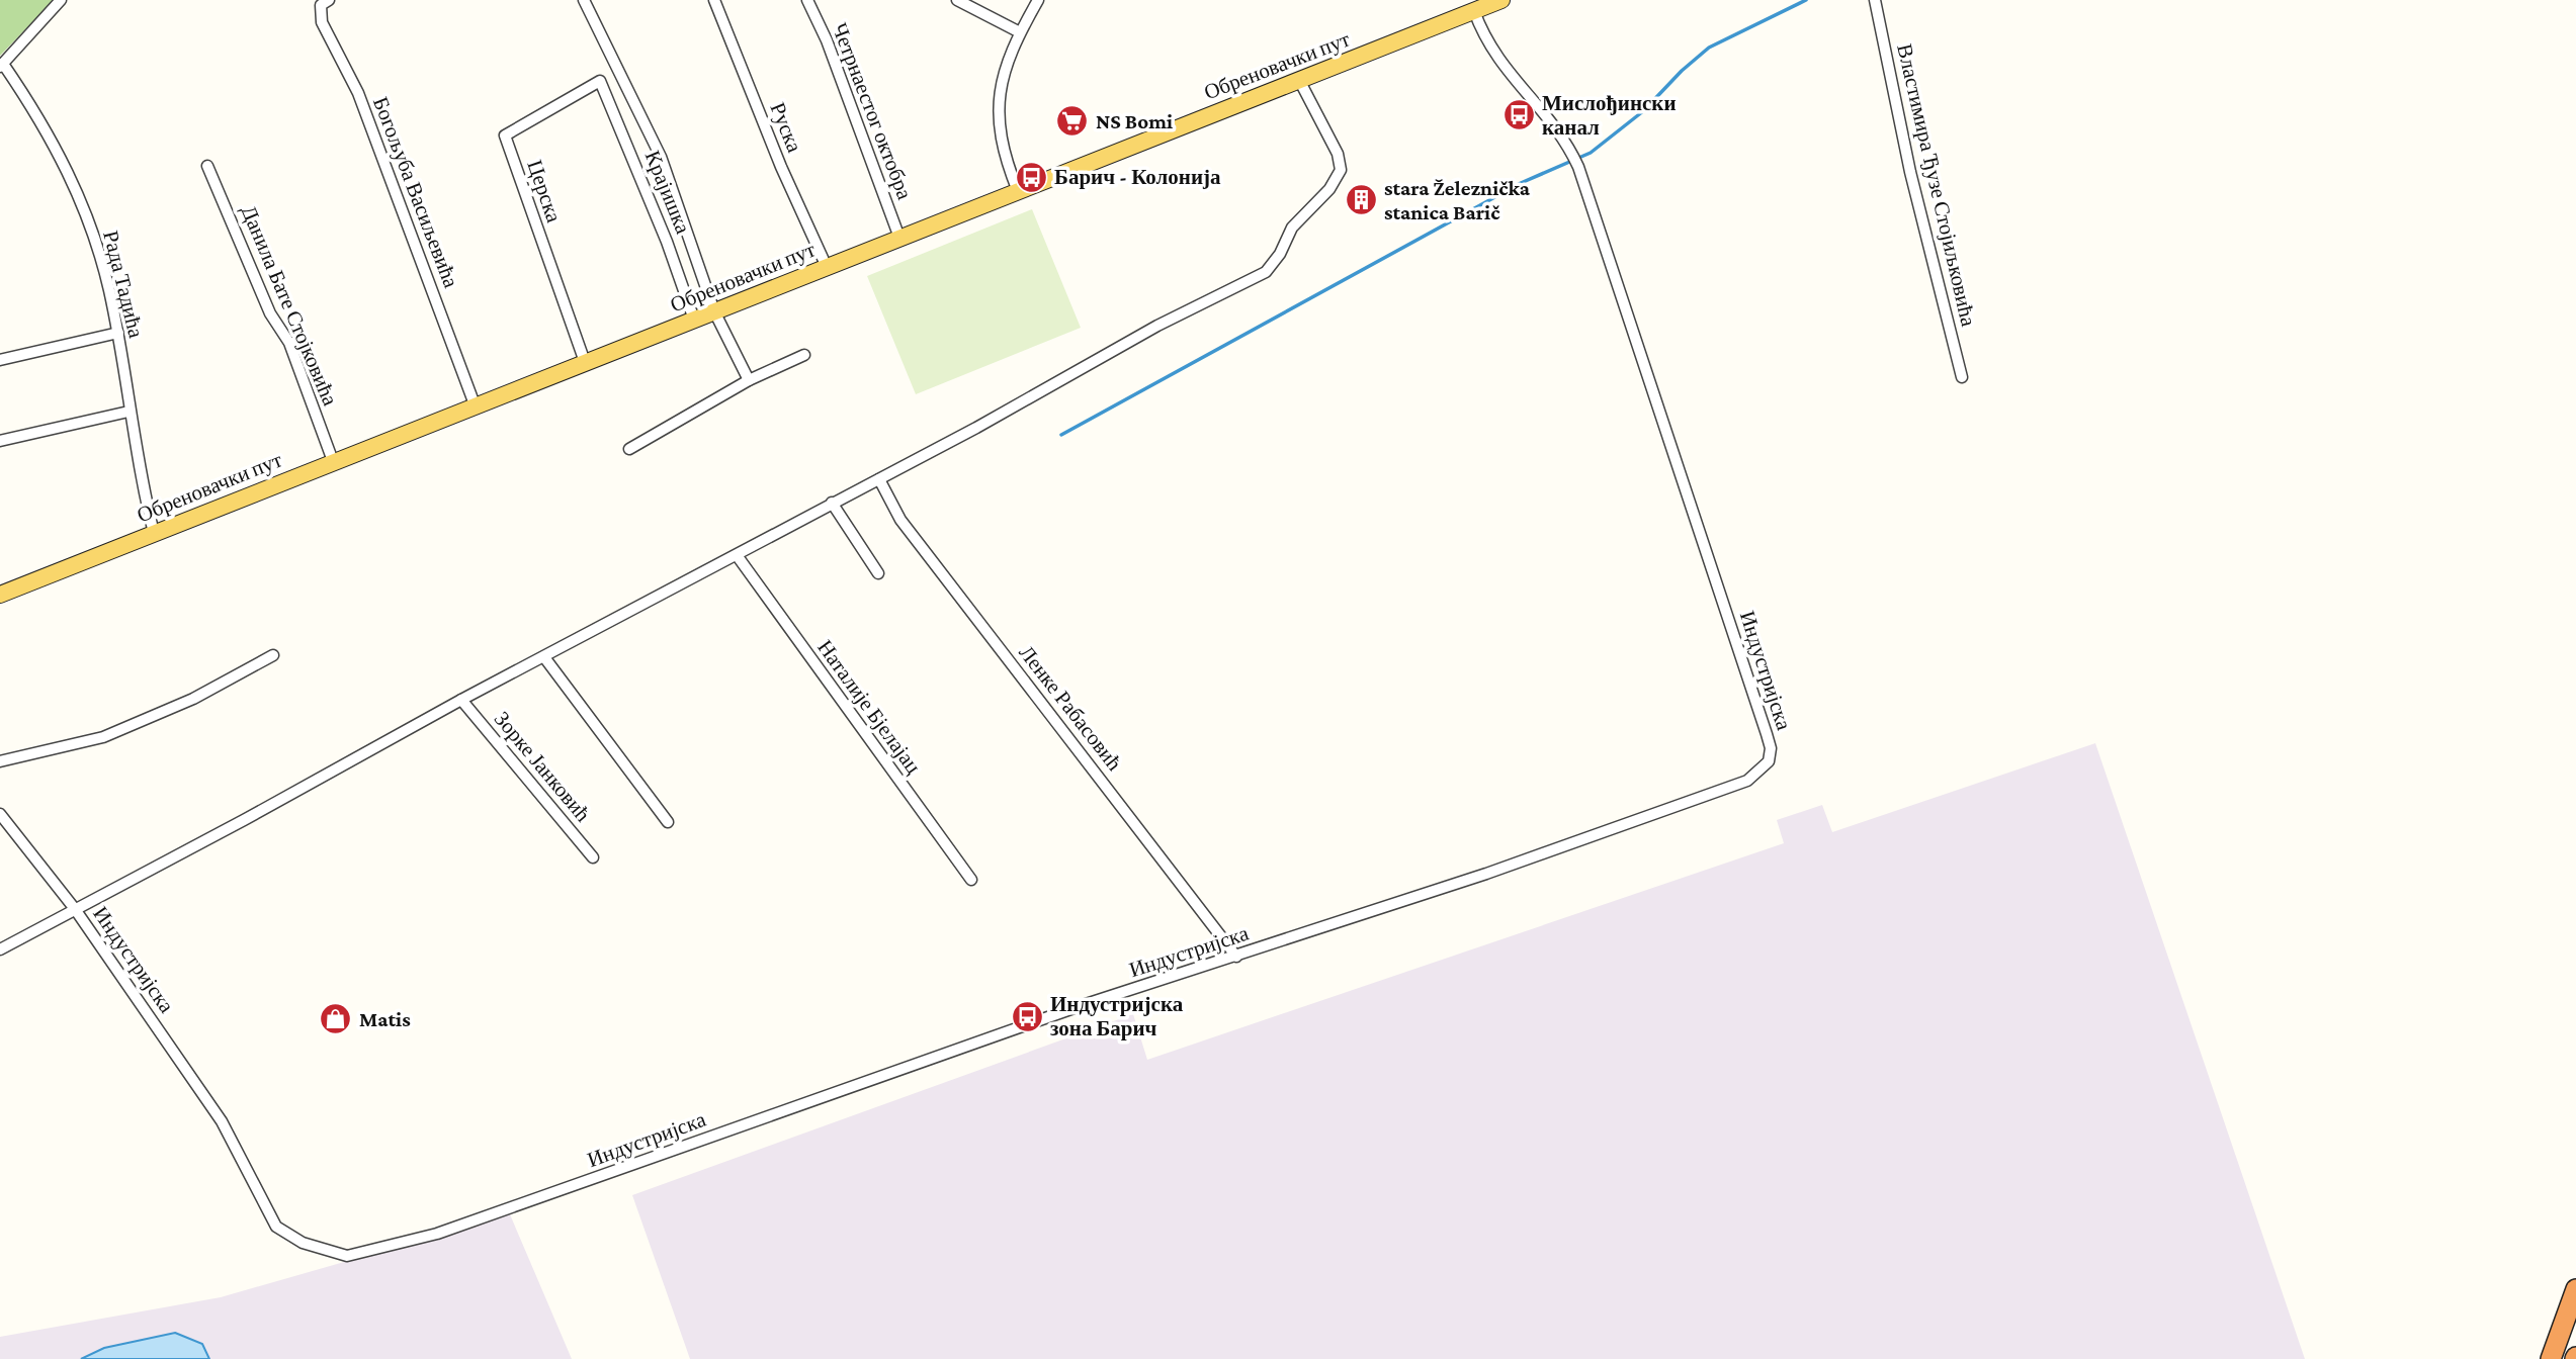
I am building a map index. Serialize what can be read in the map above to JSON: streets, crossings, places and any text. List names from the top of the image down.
{
  "streets": {
    "main road": ["Обреновачки пут"],
    "street": [
      "Четрнаестог октобра",
      "Руска",
      "Властимира Ђузе Стојиљковића",
      "Церска",
      "Богољуба Васиљевића",
      "Крајишка",
      "Рада Тадића",
      "Данила Бате Стојковића",
      "Индустријска",
      "Наталије Бјелајац",
      "Ленке Рабасовић",
      "Зорке Јанковић"
    ]
  },
  "crossings": [
    ["Обреновачки пут", "Четрнаестог октобра"],
    ["Обреновачки пут", "Руска"],
    ["Обреновачки пут", "Церска"],
    ["Обреновачки пут", "Богољуба Васиљевића"],
    ["Обреновачки пут", "Крајишка"],
    ["Обреновачки пут", "Рада Тадића"],
    ["Обреновачки пут", "Данила Бате Стојковића"],
    ["Обреновачки пут", "Индустријска"],
    ["Церска", "Крајишка"],
    ["Индустријска", "Ленке Рабасовић"]
  ],
  "places": {
    "bus stop": ["Мислођински канал", "Барич - Колонија", "Индустријска зона Барич"],
    "supermarket": ["NS Bomi"],
    "building": ["stara Železnička stanica Barič"],
    "shop": ["Matis"]
  }
}
